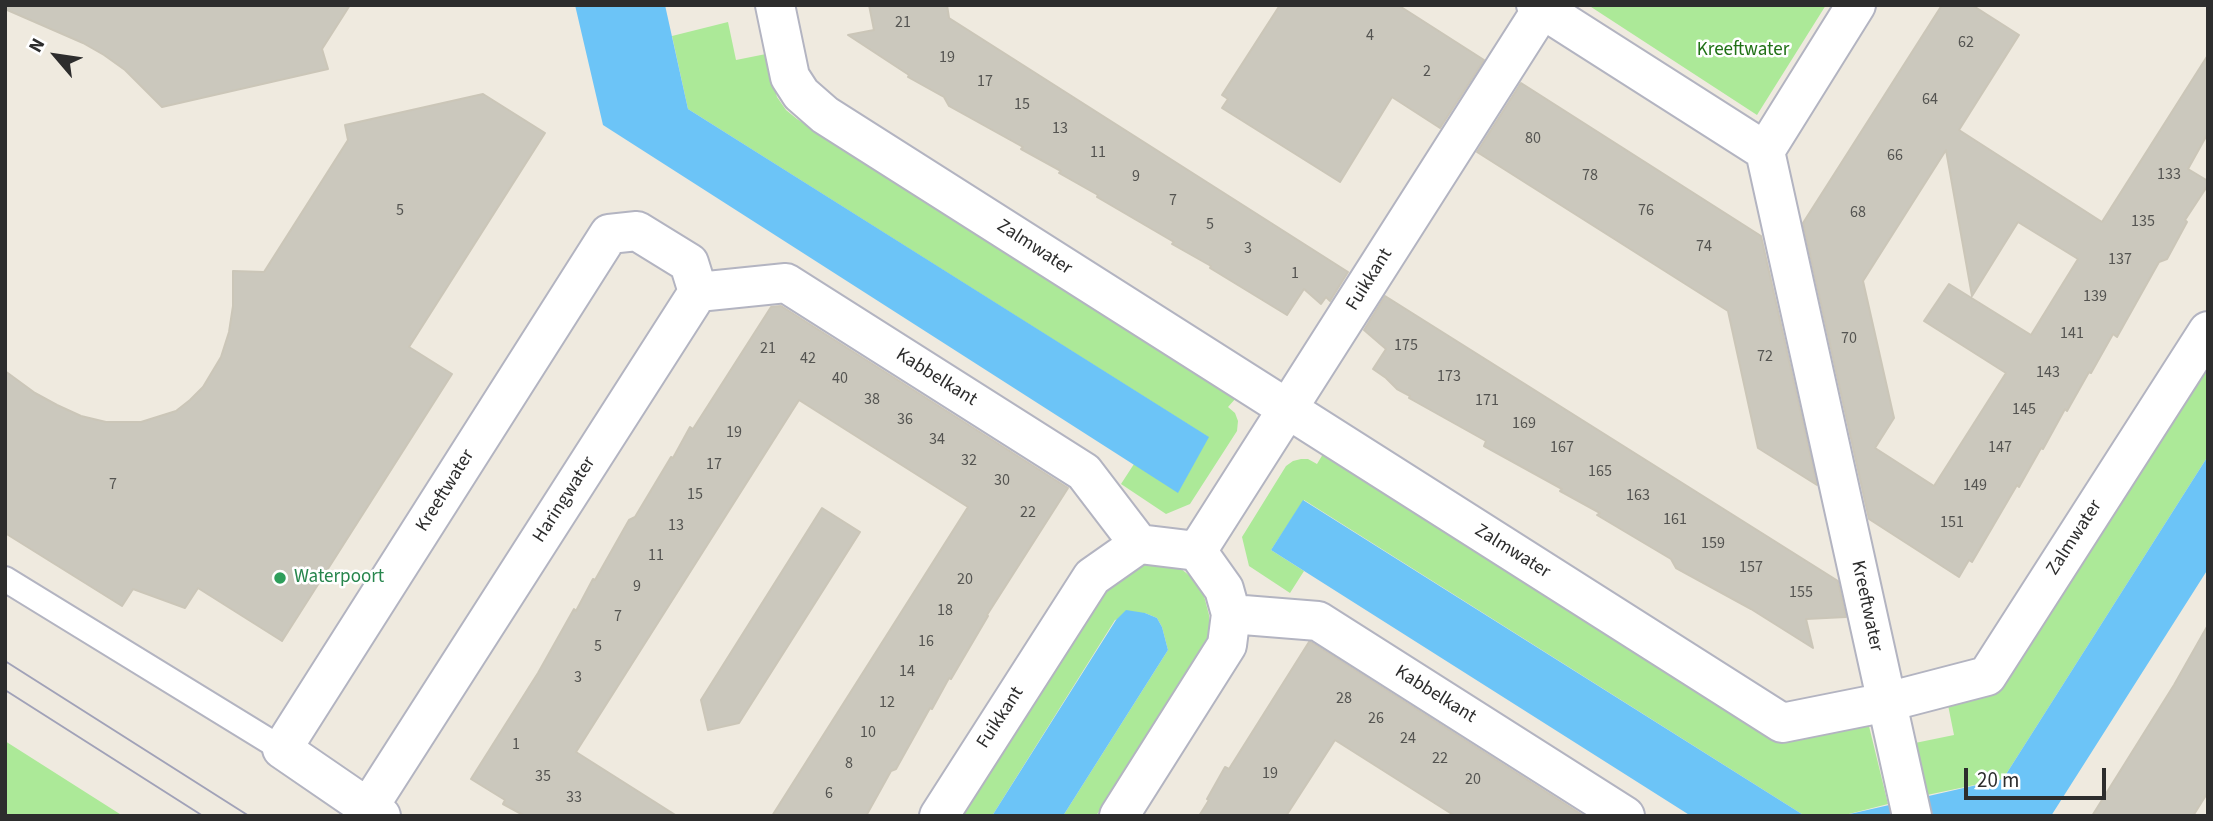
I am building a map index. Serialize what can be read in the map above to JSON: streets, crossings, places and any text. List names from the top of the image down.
{
  "streets": {
    "street": [
      "Zalmwater",
      "Fuikkant",
      "Kabbelkant",
      "Kreeftwater",
      "Haringwater"
    ]
  },
  "crossings": [
    ["Zalmwater", "Fuikkant"],
    ["Zalmwater", "Kreeftwater"],
    ["Fuikkant", "Kabbelkant"],
    ["Kabbelkant", "Kreeftwater"],
    ["Kabbelkant", "Haringwater"],
    ["Kreeftwater", "Haringwater"]
  ],
  "parks": ["Kreeftwater"],
  "places": ["Waterpoort"],
  "house_numbers": [
    "21",
    "4",
    "62",
    "19",
    "2",
    "17",
    "64",
    "15",
    "13",
    "80",
    "11",
    "66",
    "133",
    "78",
    "9",
    "7",
    "5",
    "76",
    "68",
    "135",
    "5",
    "74",
    "3",
    "137",
    "1",
    "139",
    "141",
    "70",
    "175",
    "21",
    "72",
    "42",
    "143",
    "173",
    "40",
    "38",
    "171",
    "145",
    "36",
    "169",
    "19",
    "34",
    "167",
    "147",
    "32",
    "17",
    "165",
    "30",
    "7",
    "149",
    "15",
    "163",
    "22",
    "161",
    "151",
    "13",
    "159",
    "11",
    "157",
    "20",
    "9",
    "155",
    "18",
    "7",
    "16",
    "5",
    "14",
    "3",
    "28",
    "12",
    "26",
    "10",
    "24",
    "1",
    "22",
    "8",
    "19",
    "35",
    "20",
    "6",
    "33"
  ],
  "scale_bar": "20 m",
  "north": "top left"
}
